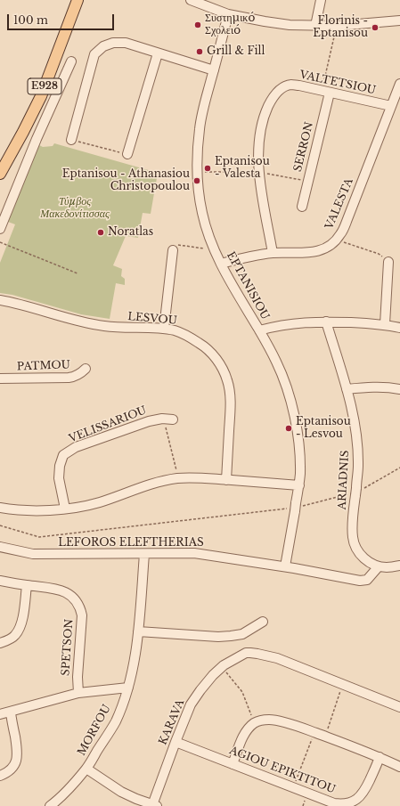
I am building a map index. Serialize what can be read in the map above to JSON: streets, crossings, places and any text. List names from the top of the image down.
{
  "streets": {
    "main road": ["E928"],
    "street": [
      "VALTETSIOU",
      "SERRON",
      "VALESTA",
      "EPTANISIOU",
      "LESVOU",
      "PATMOU",
      "VELISSARIOU",
      "ARIADNIS",
      "LEFOROS ELEFTHERIAS",
      "SPETSON",
      "KARAVA",
      "MORFOU",
      "AGIOU EPIKTITOU"
    ]
  },
  "crossings": [
    ["VALTETSIOU", "SERRON"],
    ["VALTETSIOU", "VALESTA"],
    ["VALESTA", "EPTANISIOU"],
    ["EPTANISIOU", "LEFOROS ELEFTHERIAS"],
    ["ARIADNIS", "LEFOROS ELEFTHERIAS"],
    ["LEFOROS ELEFTHERIAS", "MORFOU"],
    ["KARAVA", "AGIOU EPIKTITOU"]
  ],
  "parks": ["Τύμβος Μακεδονίτισσας"],
  "places": [
    "Συστημικó Σχολειó",
    "Florinis - Eptanisou",
    "Grill & Fill",
    "Eptanisou - Valesta",
    "Eptanisou - Athanasiou Christopoulou",
    "Noratlas",
    "Eptanisou - Lesvou"
  ],
  "scale_bar": "100 m"
}
